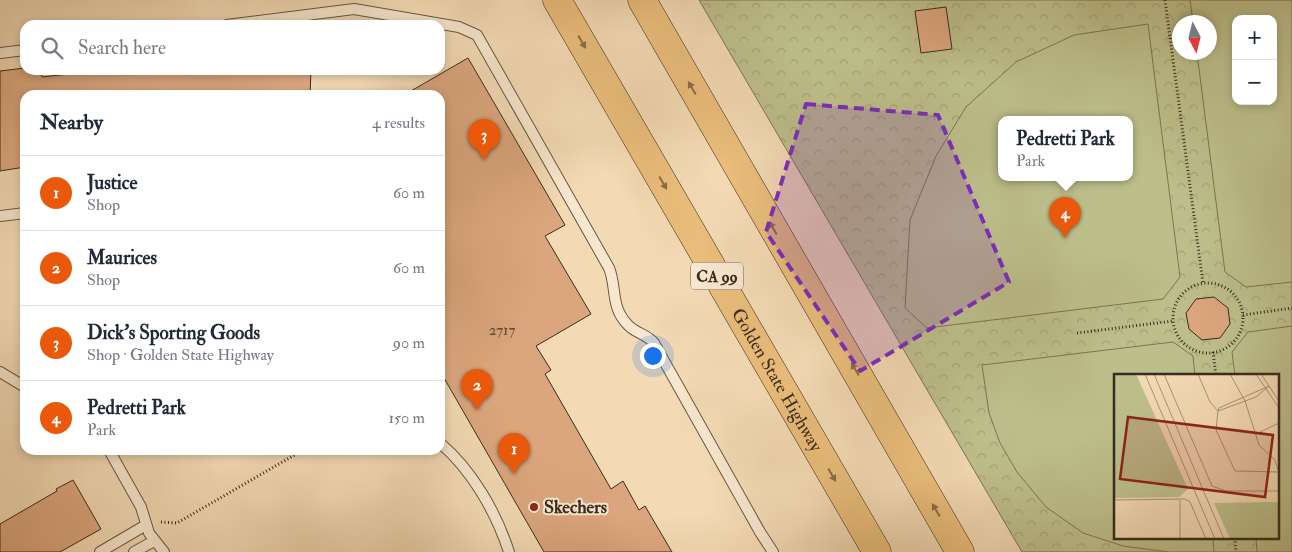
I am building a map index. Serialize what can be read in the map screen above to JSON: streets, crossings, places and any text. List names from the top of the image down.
{
  "streets": {
    "highway": ["CA 99", "Golden State Highway"]
  },
  "places": ["Skechers"],
  "house_numbers": ["2717"],
  "north": "bottom",
  "page": {
    "map_buttons": ["+", "−"],
    "search": "Search here",
    "heading": ["Nearby", "4 results"],
    "popup": ["Pedretti Park", "Park"],
    "pins": [
      "3",
      "4",
      "2",
      "1"
    ],
    "list": [
      {
        "mark": "1",
        "name": "Justice",
        "note": "Shop",
        "value": "60 m"
      },
      {
        "mark": "2",
        "name": "Maurices",
        "note": "Shop",
        "value": "60 m"
      },
      {
        "mark": "3",
        "name": "Dick's Sporting Goods",
        "note": "Shop · Golden State Highway",
        "value": "90 m"
      },
      {
        "mark": "4",
        "name": "Pedretti Park",
        "note": "Park",
        "value": "150 m"
      }
    ]
  }
}
